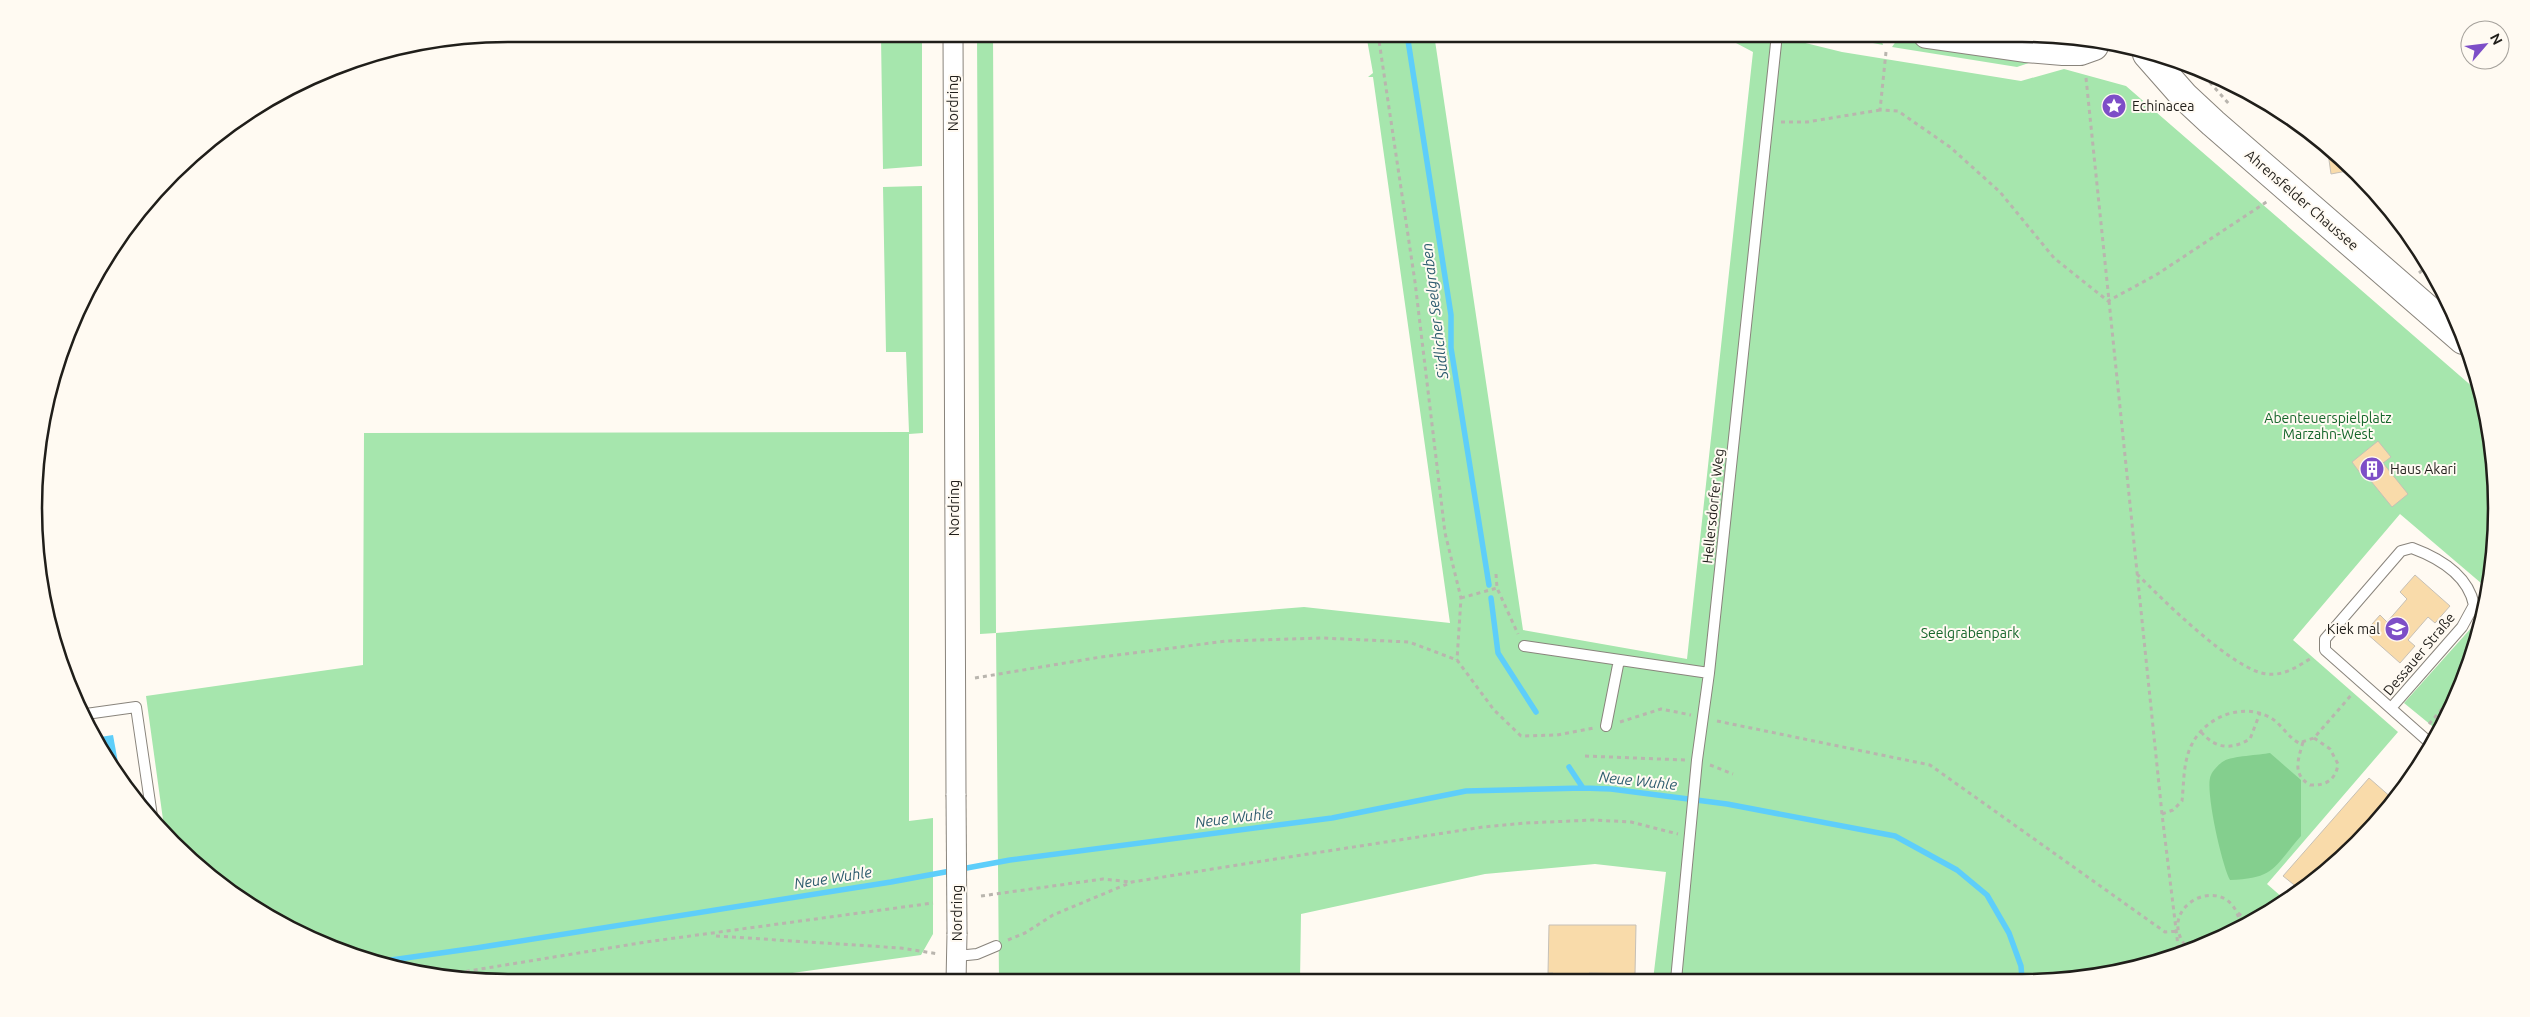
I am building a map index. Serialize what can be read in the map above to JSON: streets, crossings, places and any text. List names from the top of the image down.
{
  "streets": {
    "main road": ["Ahrensfelder Chaussee"],
    "street": ["Nordring"],
    "lane": ["Hellersdorfer Weg", "Dessauer Straße"]
  },
  "water": ["Südlicher Seelgraben", "Neue Wuhle"],
  "parks": ["Abenteuerspielplatz Marzahn-West", "Seelgrabenpark"],
  "places": {
    "place": ["Echinacea"],
    "building": ["Haus Akari"],
    "school or university": ["Kiek mal"]
  },
  "north": "top right"
}
